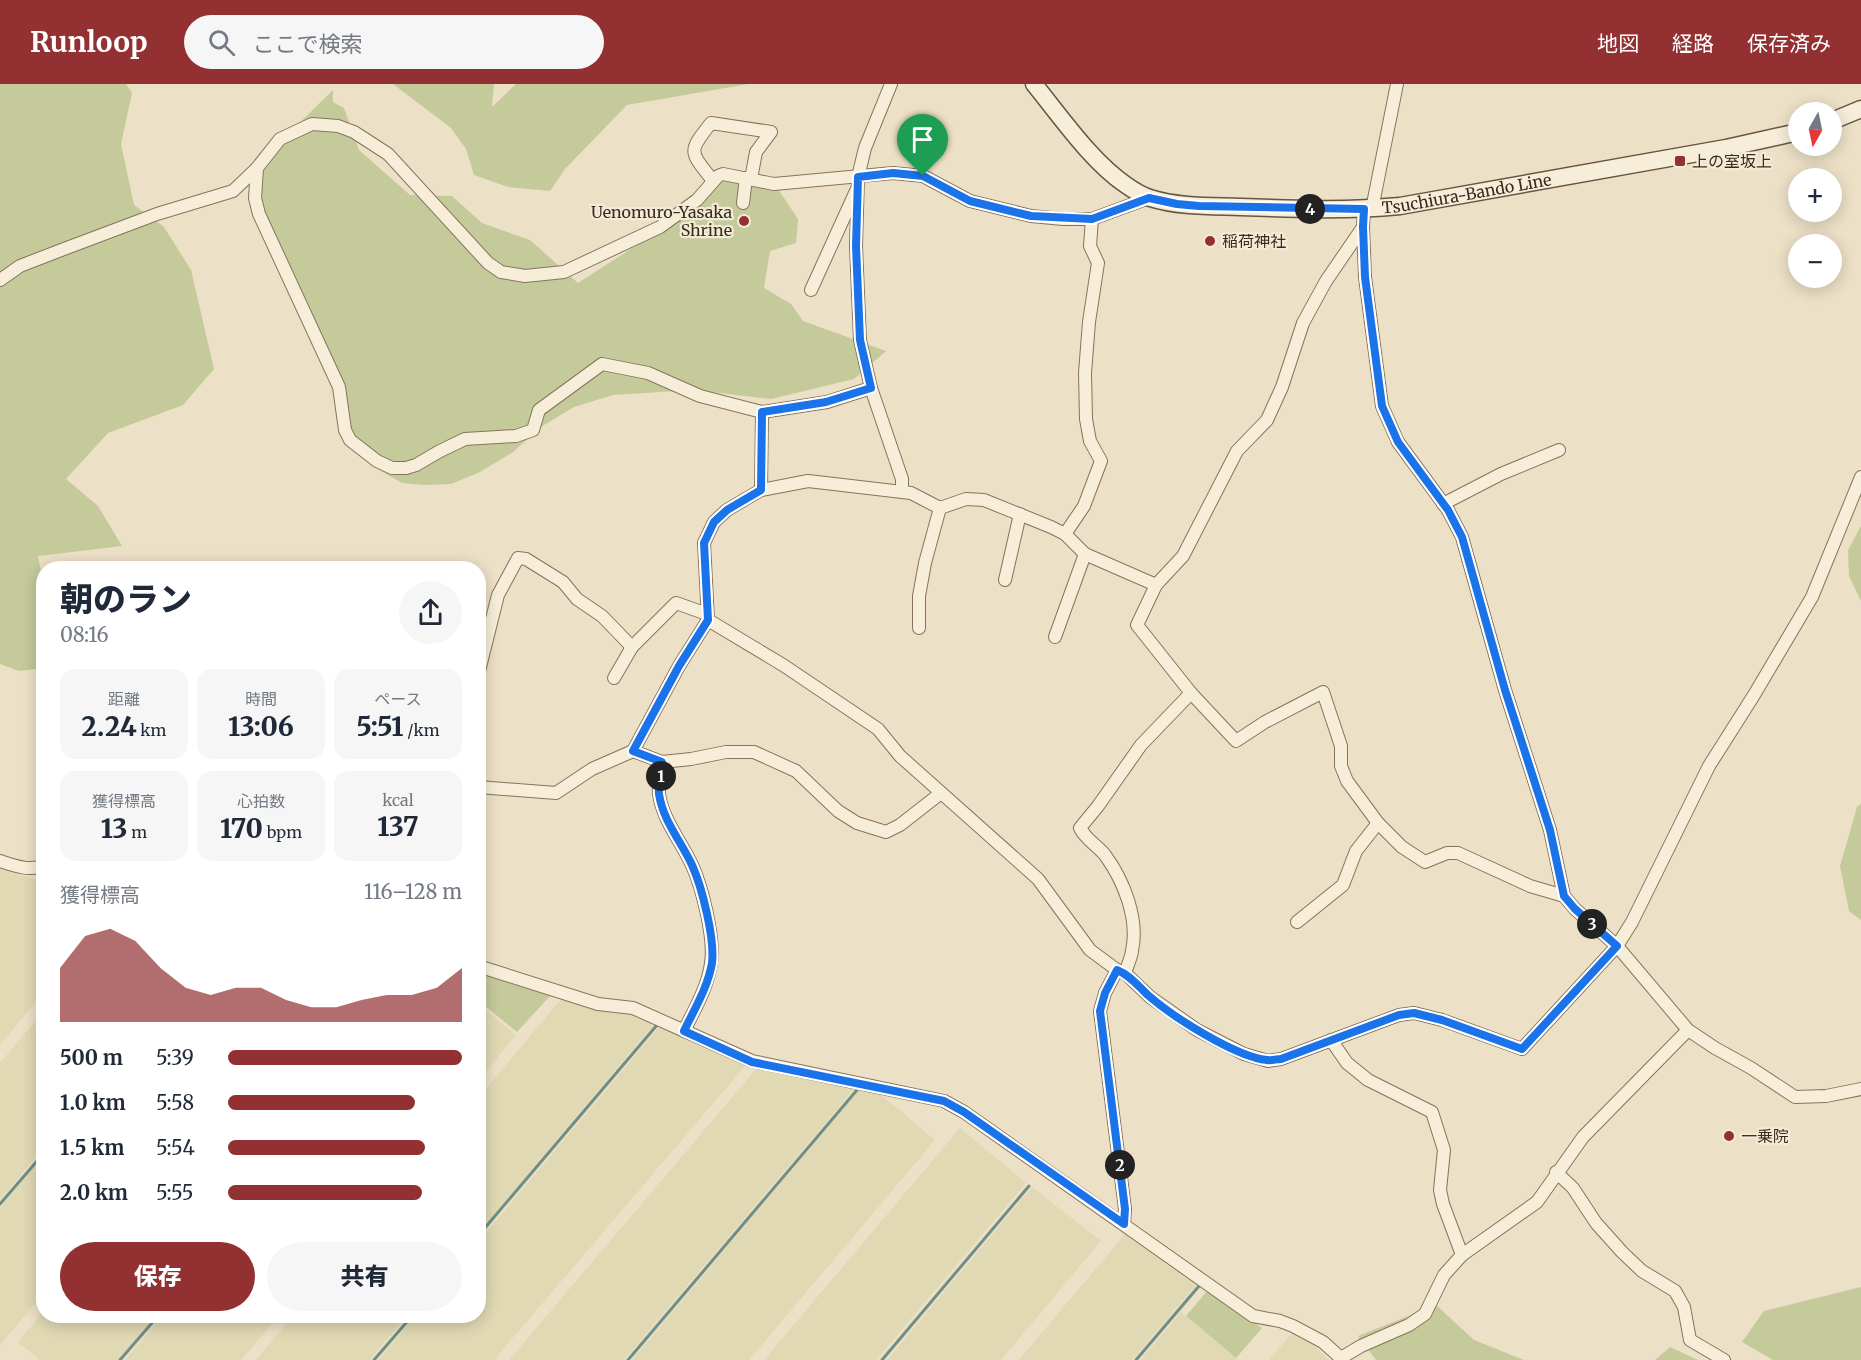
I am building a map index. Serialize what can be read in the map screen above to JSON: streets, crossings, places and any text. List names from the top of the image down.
{
  "streets": {
    "main road": ["Tsuchiura-Bando Line"]
  },
  "places": {
    "transit": ["上の室坂上"],
    "other": ["Uenomuro-Yasaka Shrine", "稲荷神社", "一乗院"]
  },
  "north": "bottom",
  "page": {
    "header": "Runloop",
    "search": "ここで検索",
    "nav": ["地図", "経路", "保存済み"],
    "map_buttons": ["+", "−"],
    "pins": [
      "4",
      "1",
      "3",
      "2"
    ],
    "heading": ["朝のラン", "08:16"],
    "stats": [
      ["距離", "2.24 km"],
      ["時間", "13:06"],
      ["ペース", "5:51 /km"],
      ["獲得標高", "13 m"],
      ["心拍数", "170 bpm"],
      ["kcal", "137"]
    ],
    "chart": ["獲得標高", "116–128 m"],
    "list": [
      {
        "name": "500 m",
        "note": "5:39"
      },
      {
        "name": "1.0 km",
        "note": "5:58"
      },
      {
        "name": "1.5 km",
        "note": "5:54"
      },
      {
        "name": "2.0 km",
        "note": "5:55"
      }
    ],
    "buttons": ["保存", "共有"]
  }
}
